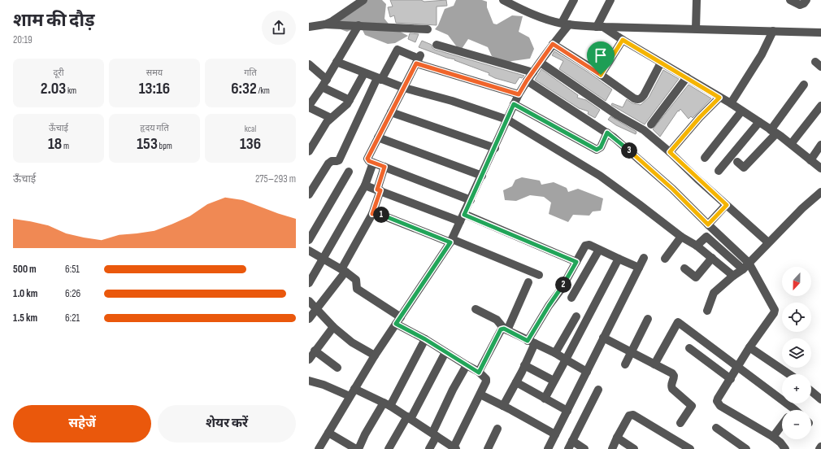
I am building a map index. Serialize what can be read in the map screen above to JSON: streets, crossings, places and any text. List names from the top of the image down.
{
  "north": "bottom",
  "page": {
    "heading": ["शाम की दौड़", "20:19"],
    "stats": [
      ["दूरी", "2.03 km"],
      ["समय", "13:16"],
      ["गति", "6:32 /km"],
      ["ऊँचाई", "18 m"],
      ["हृदय गति", "153 bpm"],
      ["kcal", "136"]
    ],
    "pins": ["3", "1", "2"],
    "chart": ["ऊँचाई", "275–293 m"],
    "list": [
      {
        "name": "500 m",
        "note": "6:51"
      },
      {
        "name": "1.0 km",
        "note": "6:26"
      },
      {
        "name": "1.5 km",
        "note": "6:21"
      }
    ],
    "map_buttons": ["+", "−"],
    "buttons": ["सहेजें", "शेयर करें"]
  }
}
